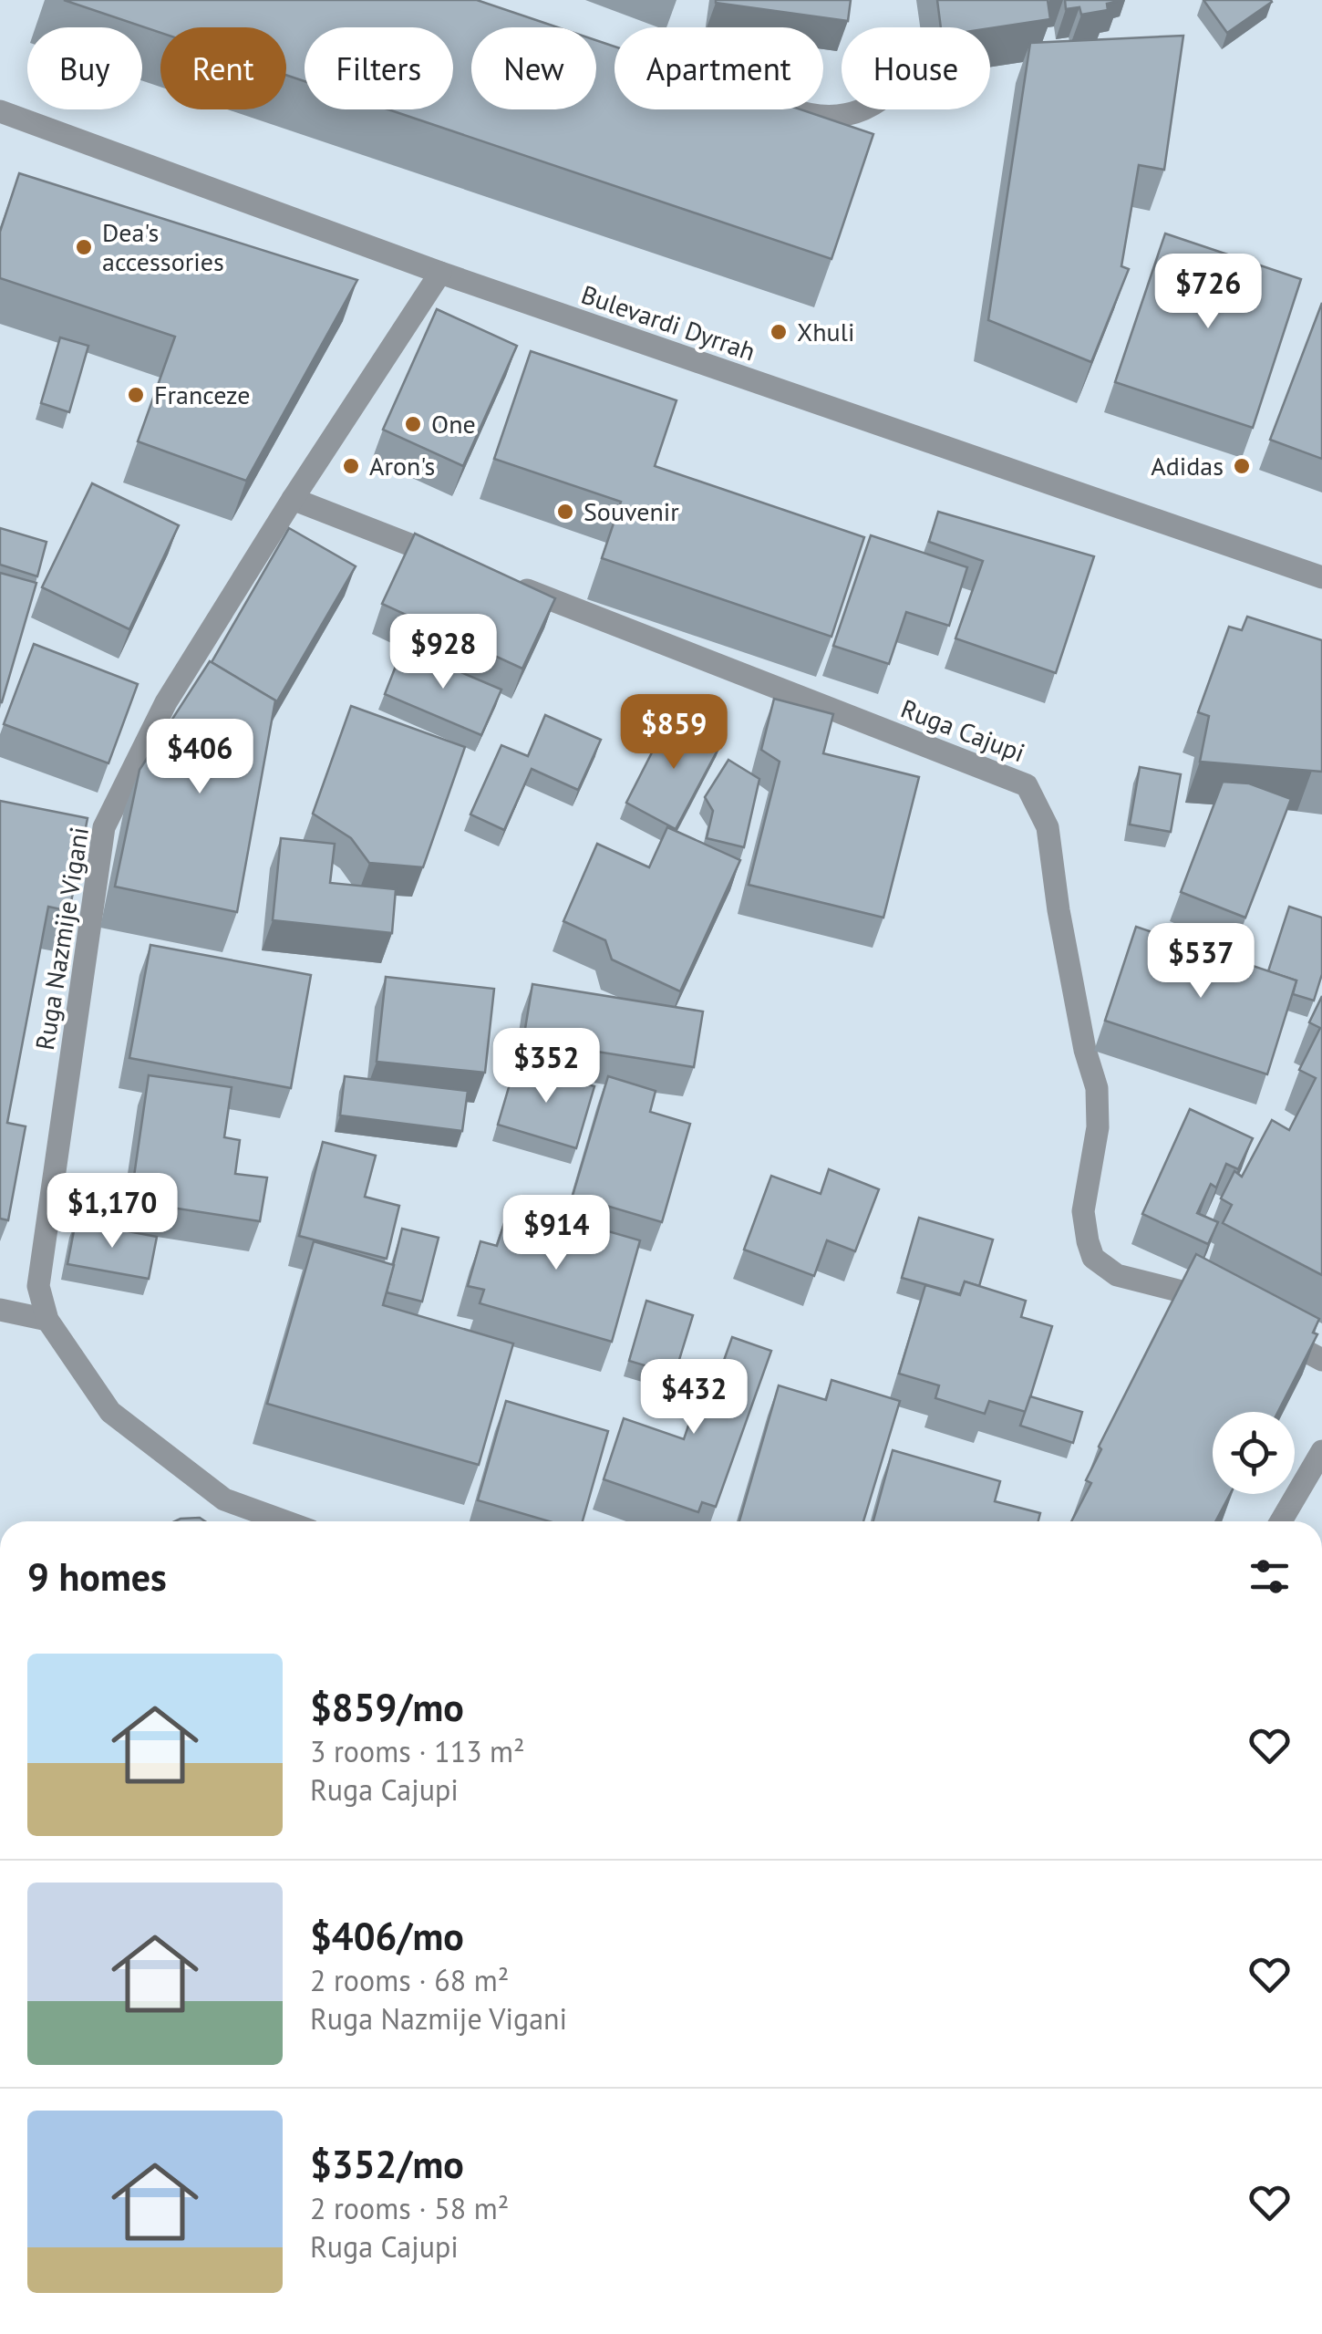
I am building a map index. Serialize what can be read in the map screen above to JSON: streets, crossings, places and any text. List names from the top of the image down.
{
  "streets": {
    "street": ["Bulevardi Dyrrah", "Ruga Cajupi", "Ruga Nazmije Vigani"]
  },
  "crossings": [
    ["Bulevardi Dyrrah", "Ruga Nazmije Vigani"]
  ],
  "places": [
    "Dea's accessories",
    "Xhuli",
    "Franceze",
    "One",
    "Aron's",
    "Adidas",
    "Souvenir"
  ],
  "page": {
    "chip": [
      "Buy",
      "Rent",
      "Filters",
      "New",
      "Apartment",
      "House"
    ],
    "price": [
      "$726",
      "$928",
      "$859",
      "$406",
      "$537",
      "$352",
      "$1,170",
      "$914",
      "$432"
    ],
    "heading": "9 homes",
    "list": [
      {
        "name": "$859/mo",
        "note": "3 rooms · 113 m² · Ruga Cajupi"
      },
      {
        "name": "$406/mo",
        "note": "2 rooms · 68 m² · Ruga Nazmije Vigani"
      },
      {
        "name": "$352/mo",
        "note": "2 rooms · 58 m² · Ruga Cajupi"
      }
    ]
  }
}
